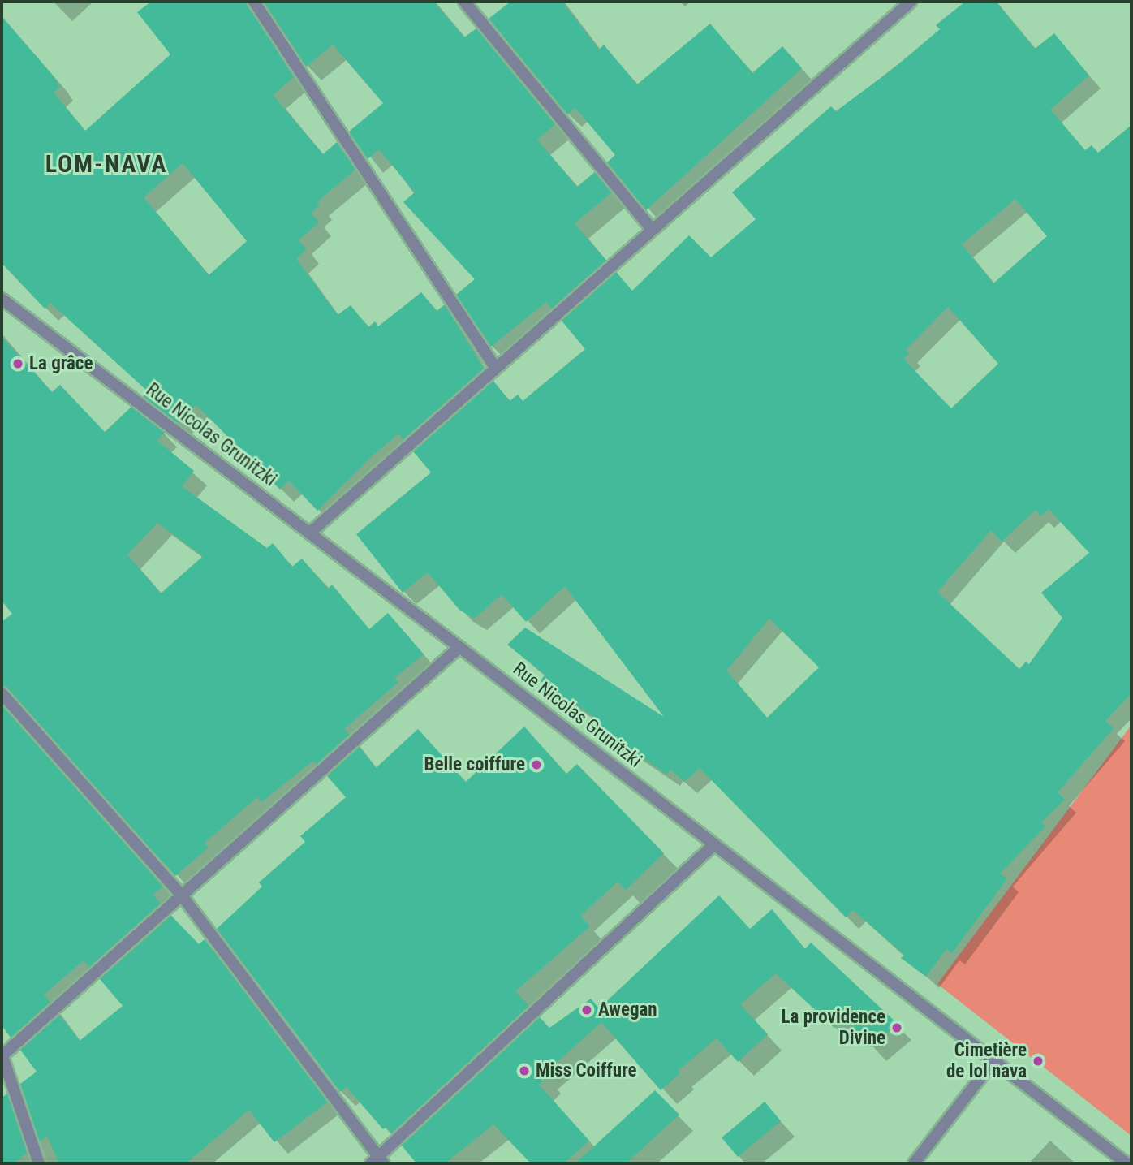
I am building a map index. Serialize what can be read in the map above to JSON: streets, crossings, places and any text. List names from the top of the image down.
{
  "streets": {
    "street": ["Rue Nicolas Grunitzki"]
  },
  "districts": ["LOM-NAVA"],
  "places": [
    "La grâce",
    "Belle coiffure",
    "Awegan",
    "La providence Divine",
    "Cimetière de lol nava",
    "Miss Coiffure"
  ]
}
